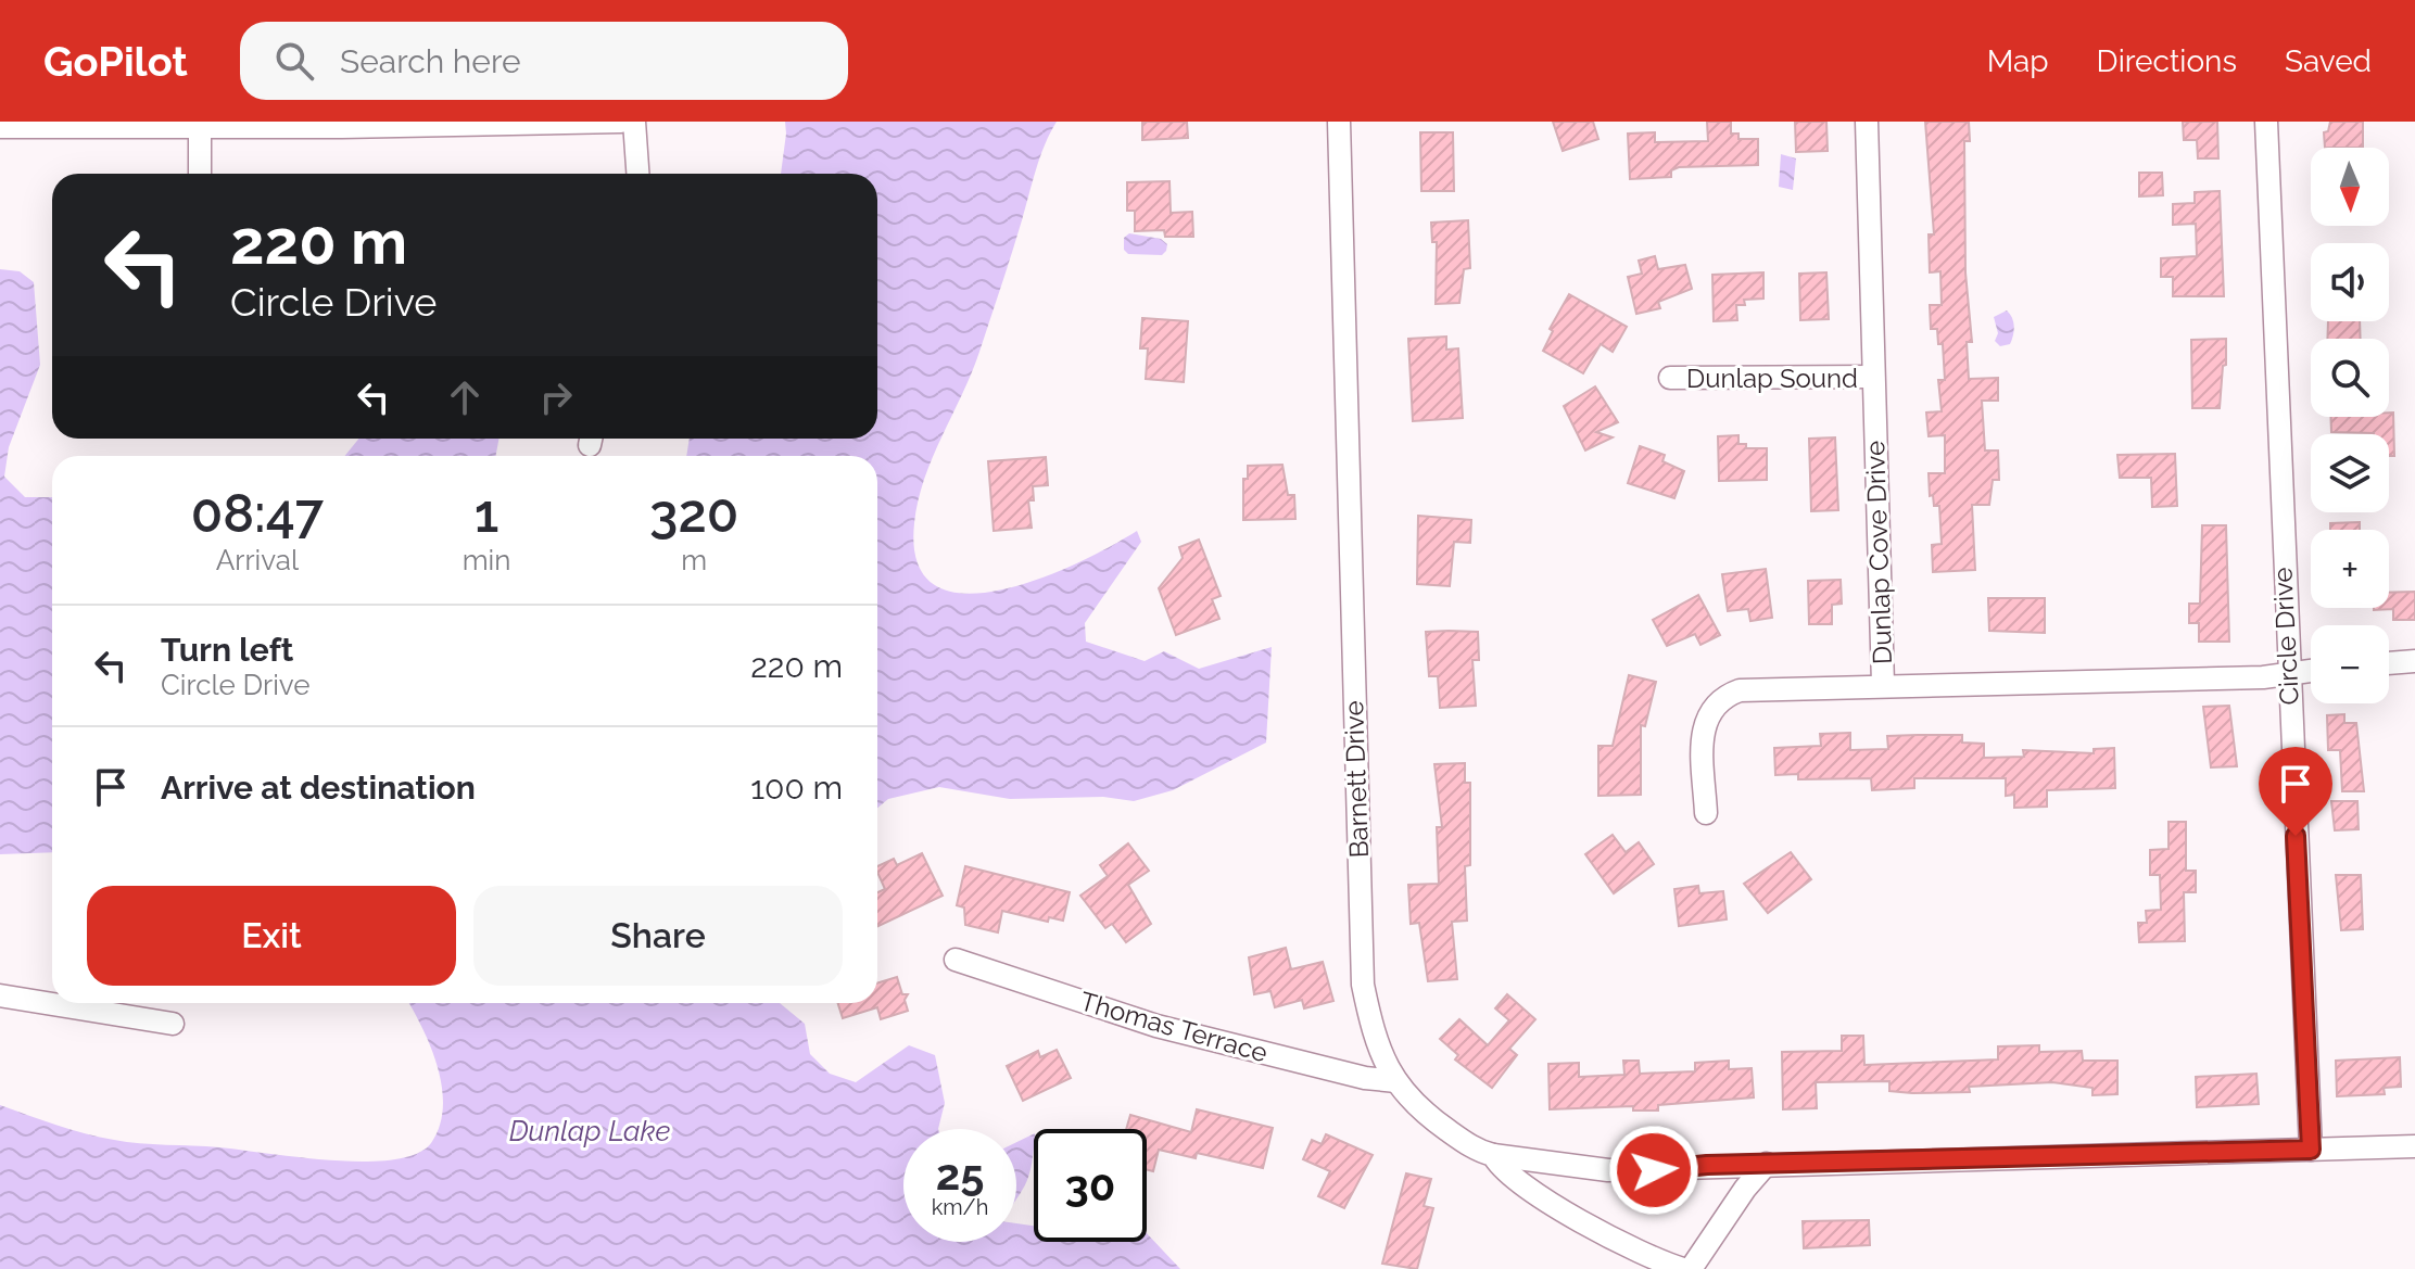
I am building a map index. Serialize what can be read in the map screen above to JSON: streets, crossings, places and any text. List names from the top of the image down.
{
  "streets": {
    "street": [
      "Dunlap Sound",
      "Dunlap Cove Drive",
      "Circle Drive",
      "Barnett Drive",
      "Thomas Terrace"
    ]
  },
  "crossings": [
    ["Dunlap Sound", "Dunlap Cove Drive"],
    ["Dunlap Cove Drive", "Circle Drive"],
    ["Barnett Drive", "Thomas Terrace"]
  ],
  "water": ["Dunlap Lake"],
  "north": "bottom",
  "page": {
    "header": "GoPilot",
    "search": "Search here",
    "nav": ["Map", "Directions", "Saved"],
    "map_buttons": ["+", "−"],
    "turn": ["220 m", "Circle Drive"],
    "eta": [
      "08:47",
      "Arrival",
      "1",
      "min",
      "320",
      "m"
    ],
    "list": [
      {
        "name": "Turn left",
        "note": "Circle Drive",
        "value": "220 m"
      },
      {
        "name": "Arrive at destination",
        "value": "100 m"
      }
    ],
    "buttons": ["Exit", "Share"],
    "speed": "25 km/h",
    "limit": "30"
  }
}
